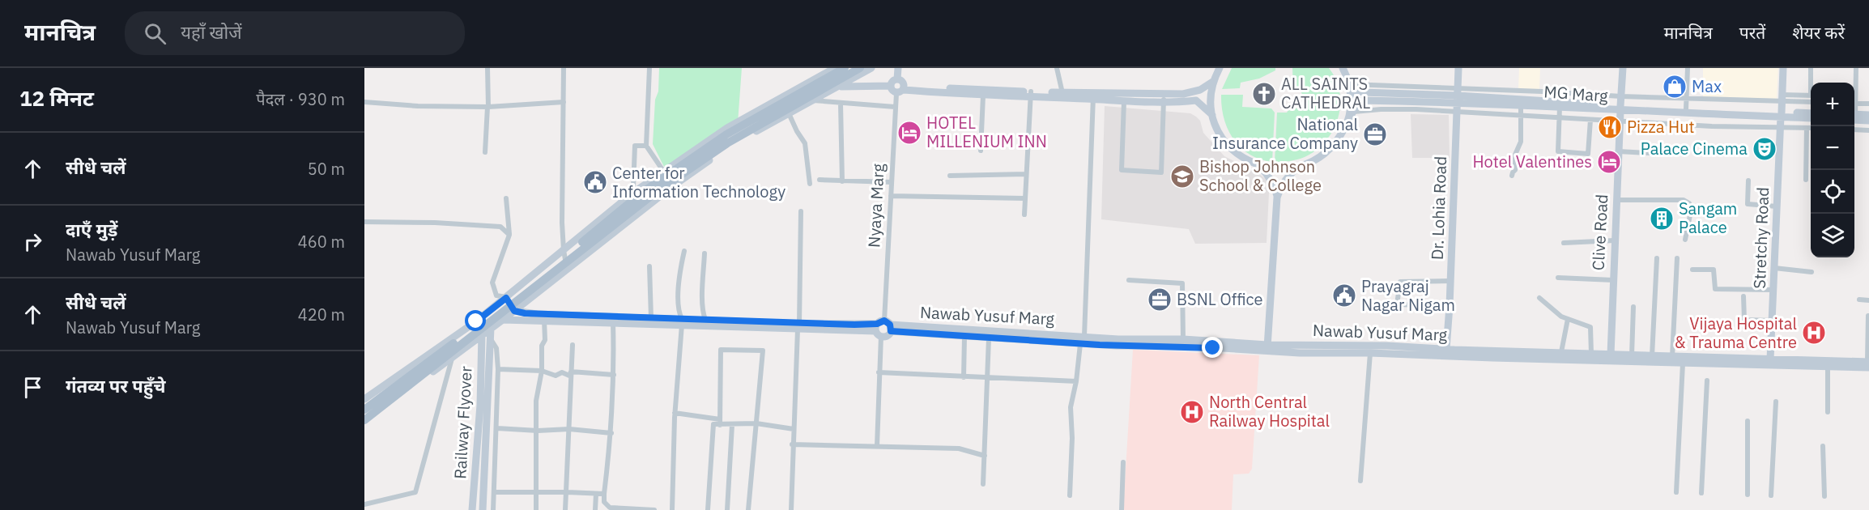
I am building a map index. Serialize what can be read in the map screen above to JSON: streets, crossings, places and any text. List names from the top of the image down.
{
  "streets": {
    "main road": [
      "MG Marg",
      "Dr. Lohia Road",
      "Clive Road",
      "Stretchy Road",
      "Nawab Yusuf Marg",
      "Railway Flyover"
    ],
    "street": ["Nyaya Marg"]
  },
  "crossings": [
    ["MG Marg", "Dr. Lohia Road"],
    ["MG Marg", "Clive Road"],
    ["MG Marg", "Stretchy Road"],
    ["Nyaya Marg", "Nawab Yusuf Marg"],
    ["Dr. Lohia Road", "Nawab Yusuf Marg"],
    ["Clive Road", "Nawab Yusuf Marg"],
    ["Stretchy Road", "Nawab Yusuf Marg"]
  ],
  "places": {
    "shop": ["Max"],
    "church": ["ALL SAINTS CATHEDRAL"],
    "restaurant": ["Pizza Hut"],
    "hotel": ["HOTEL MILLENIUM INN", "Hotel Valentines"],
    "office": ["National Insurance Company", "BSNL Office"],
    "theatre": ["Palace Cinema"],
    "school or university": ["Bishop Johnson School & College"],
    "public building": ["Center for Information Technology", "Prayagraj Nagar Nigam"],
    "building": ["Sangam Palace"],
    "hospital": ["Vijaya Hospital & Trauma Centre", "North Central Railway Hospital"]
  },
  "page": {
    "header": "मानचित्र",
    "search": "यहाँ खोजें",
    "nav": ["मानचित्र", "परतें", "शेयर करें"],
    "heading": ["12 मिनट", "पैदल · 930 m"],
    "map_buttons": ["+", "−"],
    "list": [
      ["सीधे चलें", "50 m"],
      ["दाएँ मुड़ें", "Nawab Yusuf Marg", "460 m"],
      ["सीधे चलें", "Nawab Yusuf Marg", "420 m"],
      "गंतव्य पर पहुँचे"
    ]
  }
}
